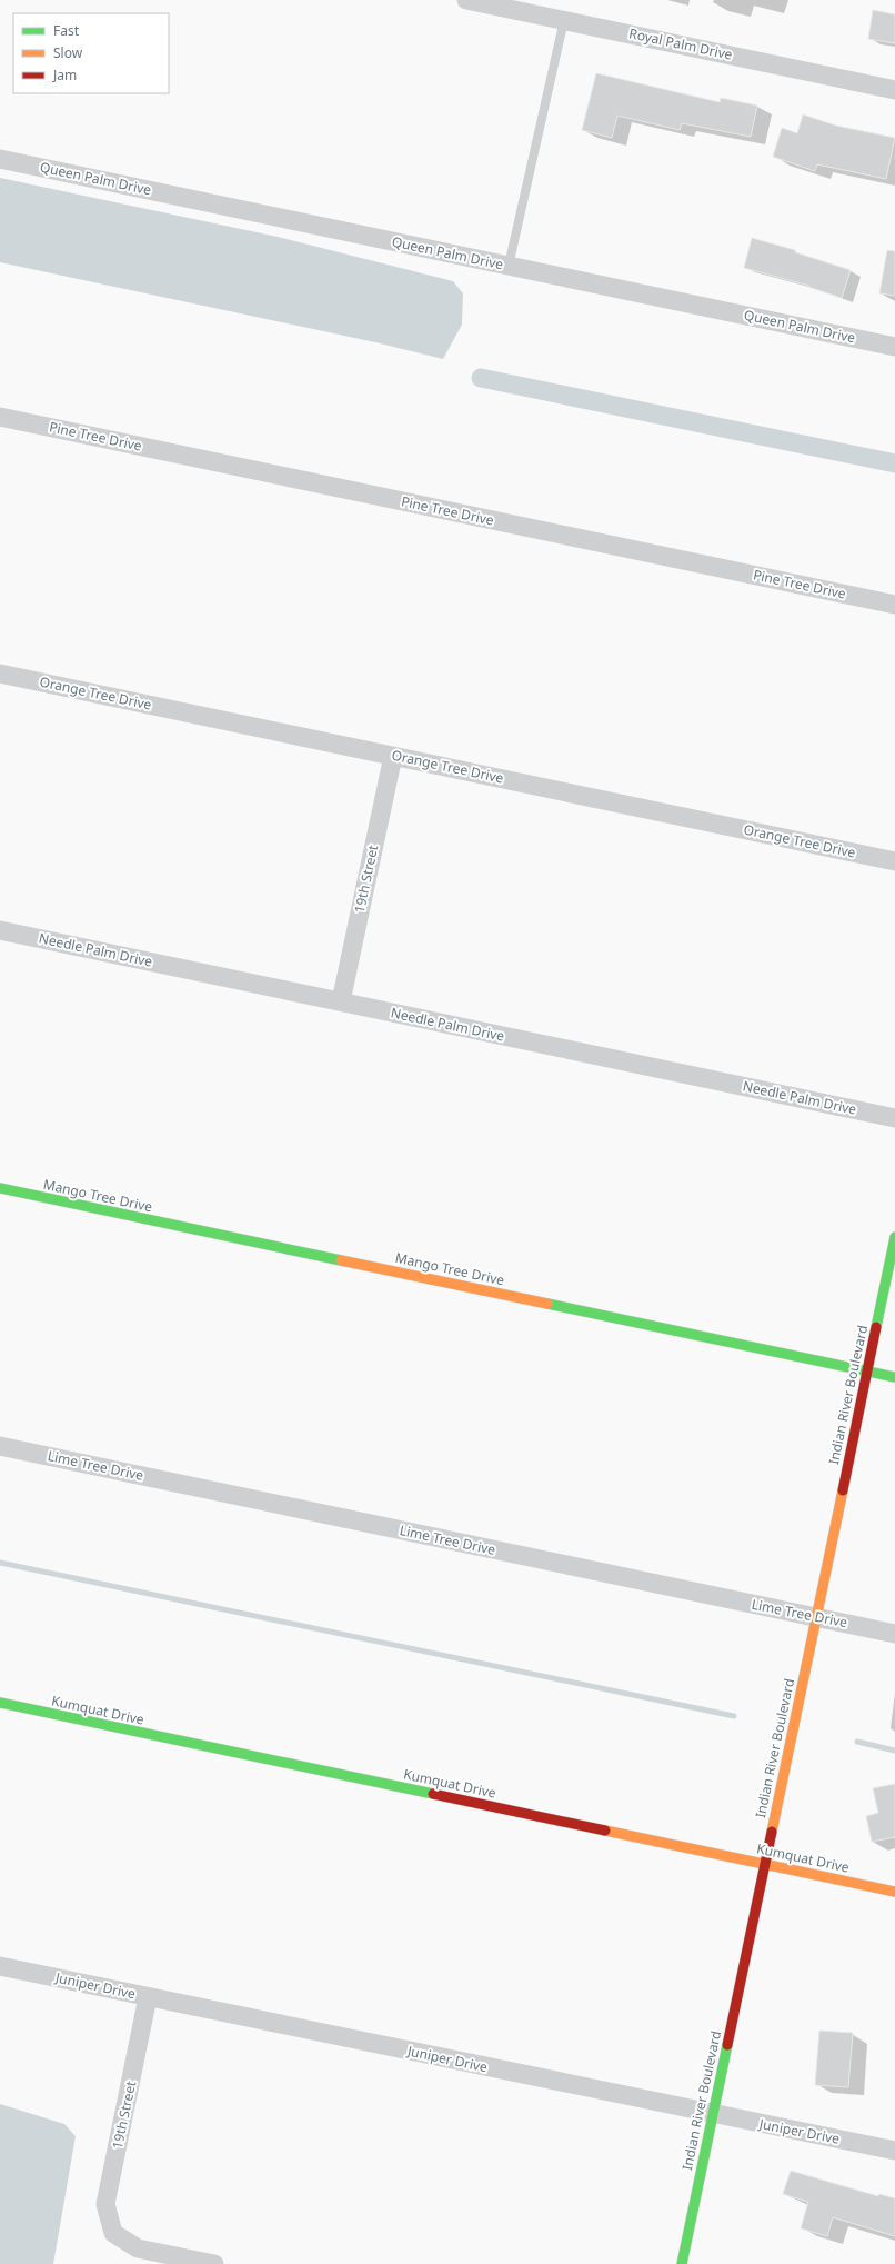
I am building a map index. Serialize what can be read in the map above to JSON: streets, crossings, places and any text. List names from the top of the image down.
{
  "streets": {
    "street": [
      "Royal Palm Drive",
      "Queen Palm Drive",
      "Pine Tree Drive",
      "Orange Tree Drive",
      "19th Street",
      "Needle Palm Drive",
      "Mango Tree Drive",
      "Indian River Boulevard",
      "Lime Tree Drive",
      "Kumquat Drive",
      "Juniper Drive"
    ]
  },
  "crossings": [
    ["Orange Tree Drive", "19th Street"],
    ["19th Street", "Needle Palm Drive"],
    ["19th Street", "Juniper Drive"],
    ["Mango Tree Drive", "Indian River Boulevard"],
    ["Indian River Boulevard", "Lime Tree Drive"],
    ["Indian River Boulevard", "Kumquat Drive"],
    ["Indian River Boulevard", "Juniper Drive"]
  ],
  "legend": ["Fast", "Slow", "Jam"]
}
